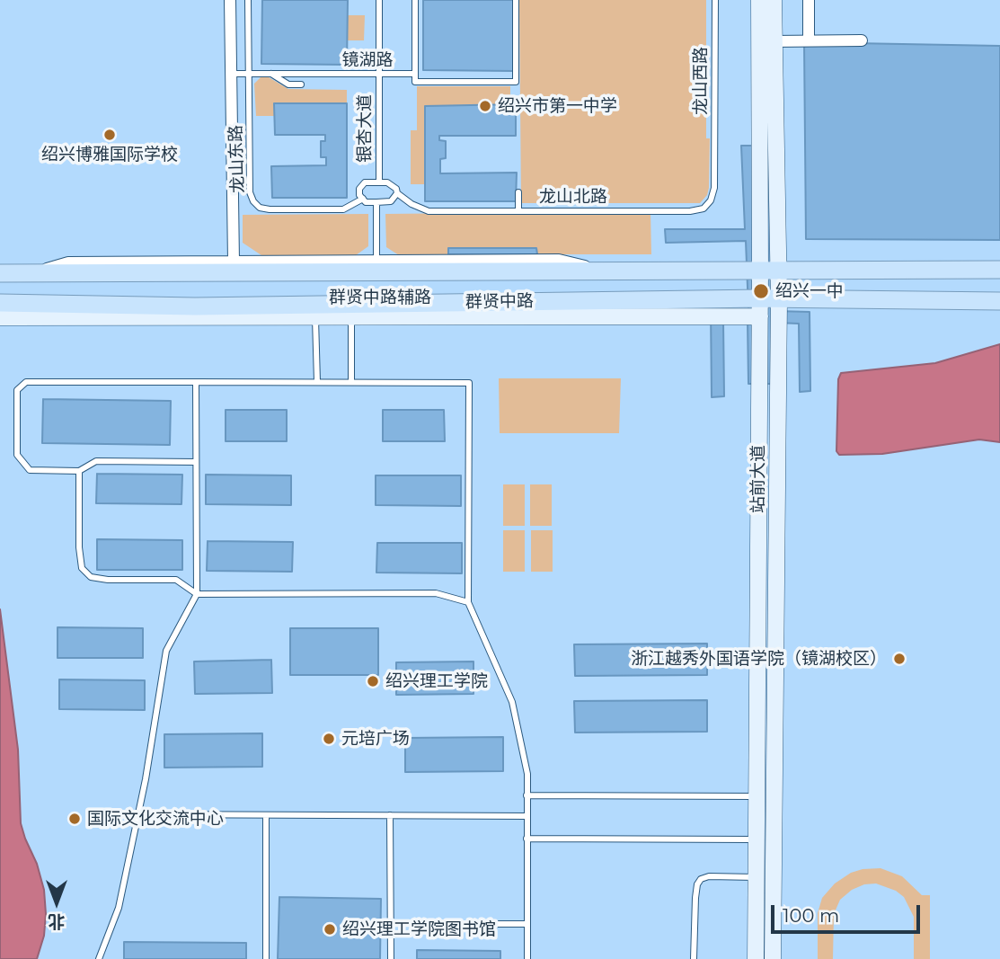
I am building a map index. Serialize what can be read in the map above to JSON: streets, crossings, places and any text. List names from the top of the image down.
{
  "streets": {
    "main road": ["群贤中路辅路", "群贤中路", "站前大道"],
    "lane": [
      "镜湖路",
      "龙山西路",
      "银杏大道",
      "龙山东路",
      "龙山北路"
    ]
  },
  "crossings": [
    ["镜湖路", "银杏大道"],
    ["镜湖路", "龙山东路"],
    ["龙山西路", "龙山北路"],
    ["银杏大道", "龙山北路"],
    ["群贤中路辅路", "站前大道"],
    ["群贤中路", "站前大道"]
  ],
  "places": [
    "绍兴市第一中学",
    "绍兴博雅国际学校",
    "绍兴一中",
    "浙江越秀外国语学院（镜湖校区）",
    "绍兴理工学院",
    "元培广场",
    "国际文化交流中心",
    "绍兴理工学院图书馆"
  ],
  "scale_bar": "100 m",
  "north": "bottom"
}
